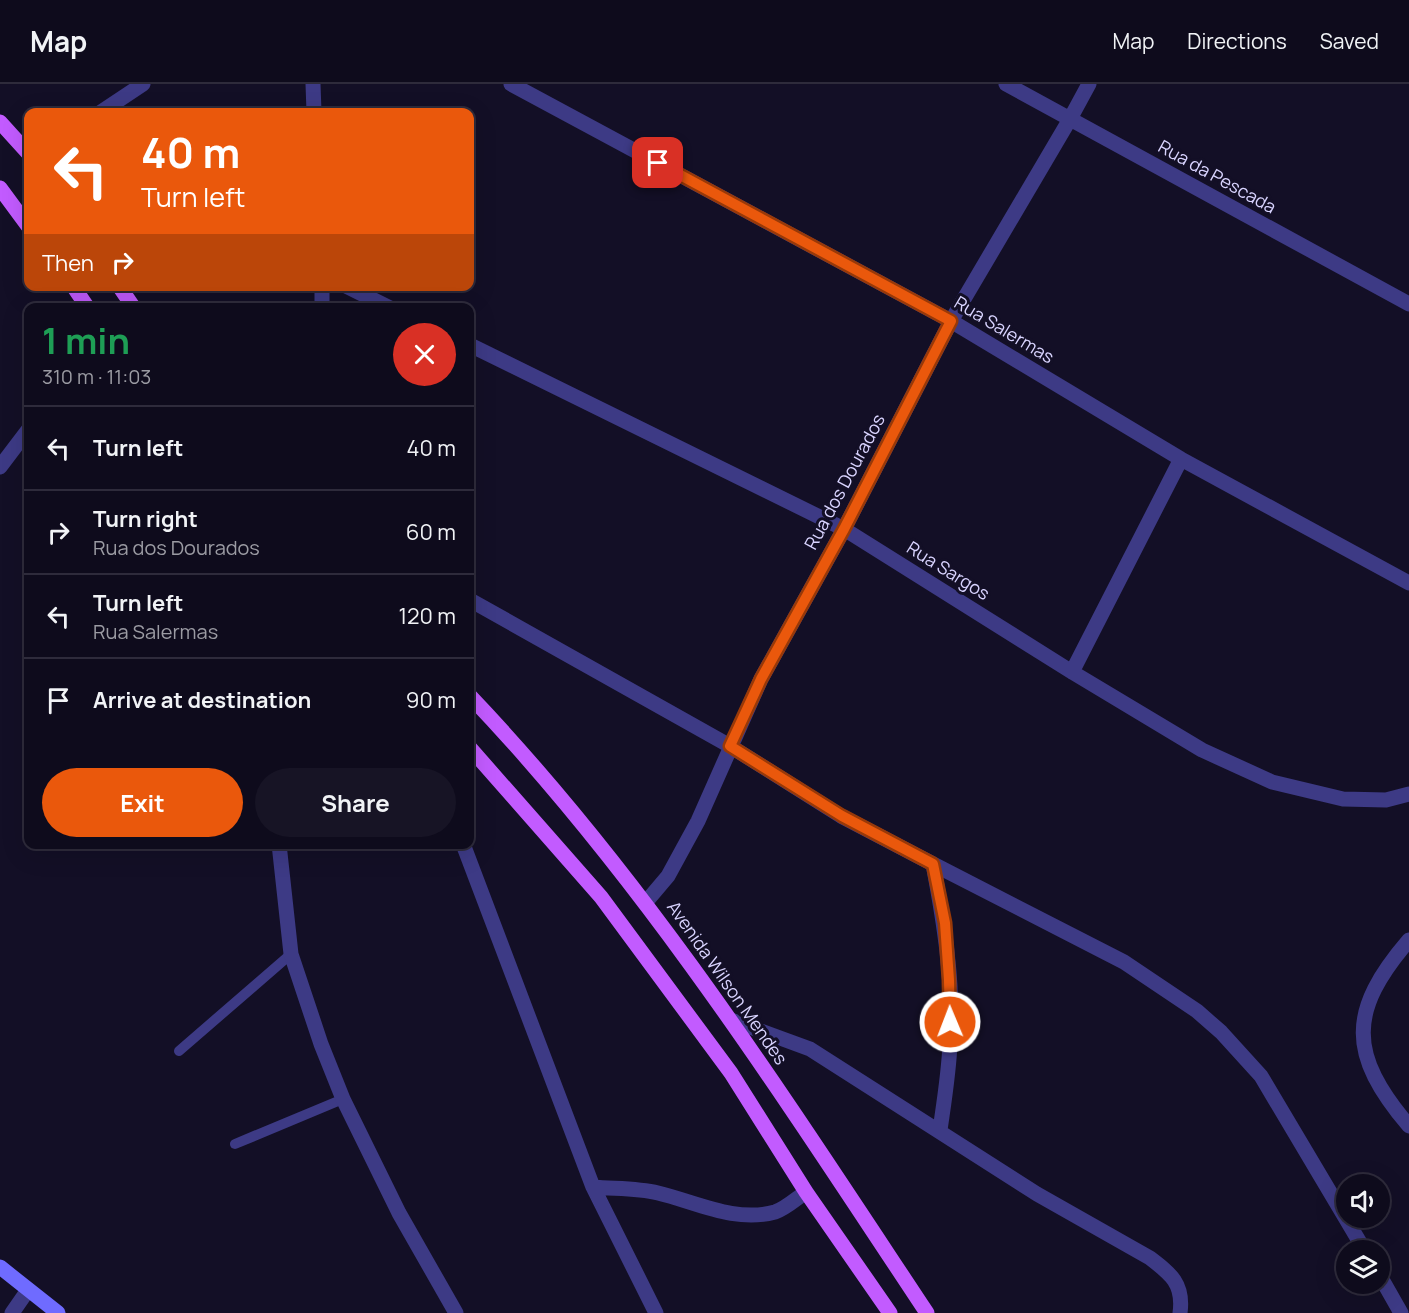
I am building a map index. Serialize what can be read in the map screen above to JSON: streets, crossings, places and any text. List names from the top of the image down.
{
  "streets": {
    "main road": ["Avenida Wilson Mendes"],
    "street": [
      "Rua da Pescada",
      "Rua Salermas",
      "Rua dos Dourados",
      "Rua Sargos"
    ]
  },
  "crossings": [
    ["Rua da Pescada", "Rua dos Dourados"],
    ["Rua Salermas", "Rua dos Dourados"],
    ["Rua dos Dourados", "Rua Sargos"],
    ["Rua dos Dourados", "Avenida Wilson Mendes"]
  ],
  "page": {
    "header": "Map",
    "nav": ["Map", "Directions", "Saved"],
    "turn": ["40 m", "Turn left"],
    "then": "Then",
    "heading": ["1 min", "310 m · 11:03"],
    "list": [
      {
        "name": "Turn left",
        "value": "40 m"
      },
      {
        "name": "Turn right",
        "note": "Rua dos Dourados",
        "value": "60 m"
      },
      {
        "name": "Turn left",
        "note": "Rua Salermas",
        "value": "120 m"
      },
      {
        "name": "Arrive at destination",
        "value": "90 m"
      }
    ],
    "buttons": ["Exit", "Share"]
  }
}
